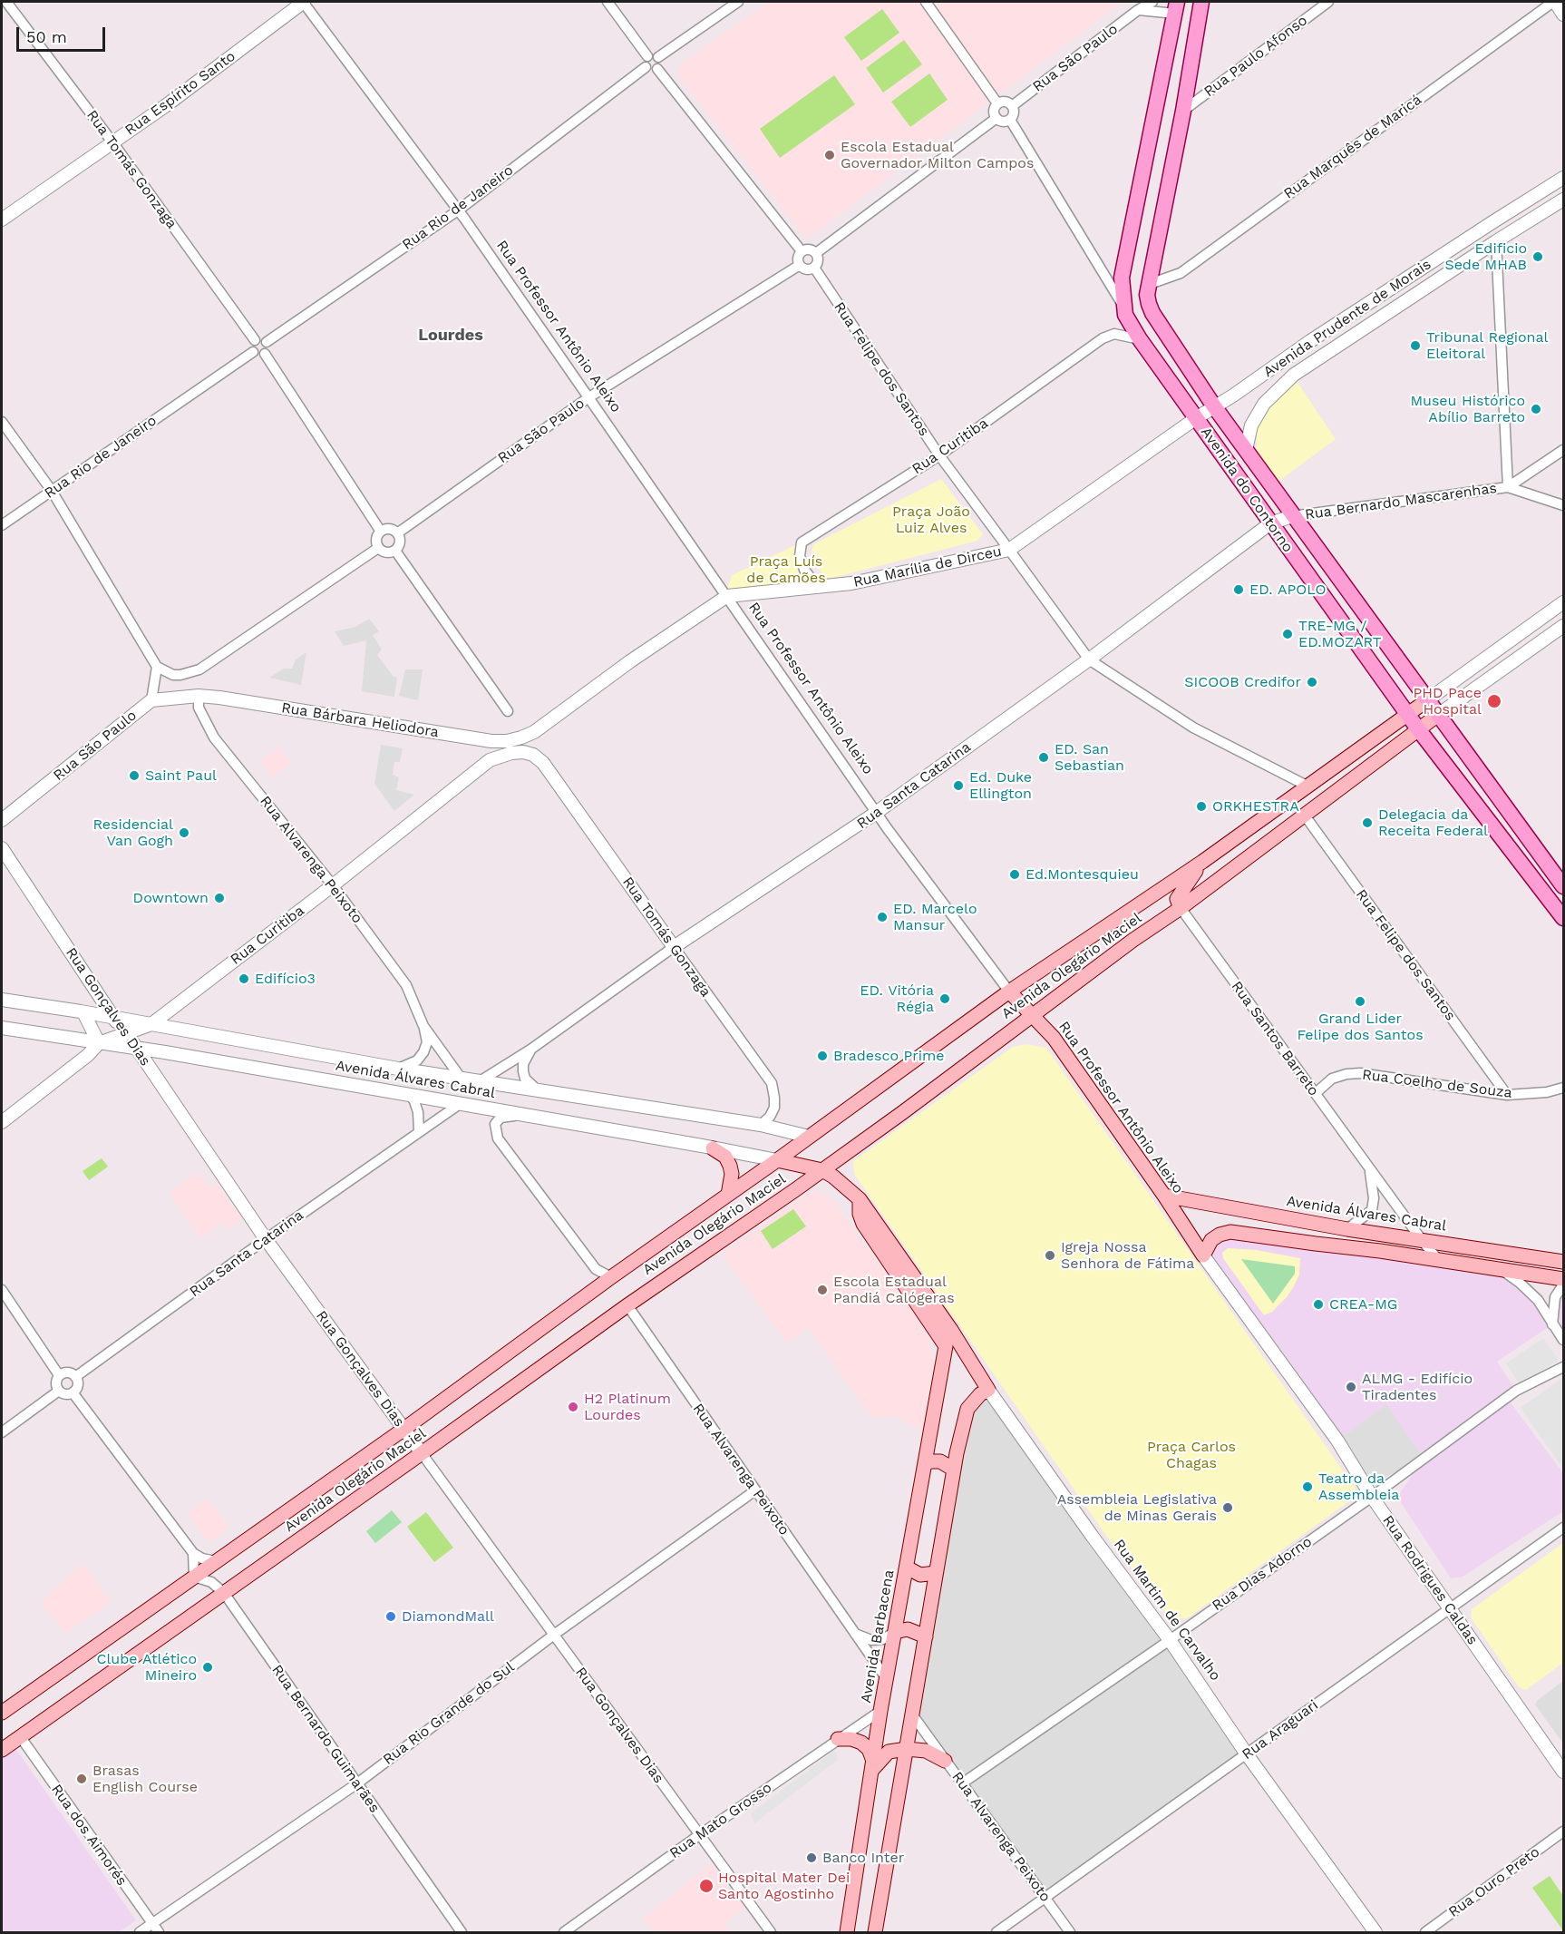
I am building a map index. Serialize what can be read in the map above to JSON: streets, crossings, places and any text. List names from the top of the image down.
{
  "streets": {
    "main road": [
      "Rua Professor Antônio Aleixo",
      "Avenida do Contorno",
      "Avenida Olegário Maciel",
      "Avenida Álvares Cabral",
      "Rua Martim de Carvalho",
      "Avenida Barbacena"
    ],
    "street": [
      "Rua Paulo Afonso",
      "Rua São Paulo",
      "Rua Espírito Santo",
      "Rua Marquês de Maricá",
      "Rua Tomás Gonzaga",
      "Rua Rio de Janeiro",
      "Avenida Prudente de Morais",
      "Rua Felipe dos Santos",
      "Rua Curitiba",
      "Rua Bernardo Mascarenhas",
      "Rua Marília de Dirceu",
      "Rua Bárbara Heliodora",
      "Rua Santa Catarina",
      "Rua Alvarenga Peixoto",
      "Rua Gonçalves Dias",
      "Rua Santos Barreto",
      "Rua Coelho de Souza",
      "Rua Dias Adorno",
      "Rua Rodrigues Caldas",
      "Rua Rio Grande do Sul",
      "Rua Araguari",
      "Rua Bernardo Guimarães",
      "Rua Mato Grosso",
      "Rua dos Aimorés",
      "Rua Ouro Preto"
    ]
  },
  "crossings": [
    ["Rua Paulo Afonso", "Avenida do Contorno"],
    ["Rua São Paulo", "Rua Professor Antônio Aleixo"],
    ["Rua São Paulo", "Rua Felipe dos Santos"],
    ["Rua São Paulo", "Rua Bárbara Heliodora"],
    ["Rua São Paulo", "Rua Alvarenga Peixoto"],
    ["Rua Espírito Santo", "Rua Tomás Gonzaga"],
    ["Rua Espírito Santo", "Rua Professor Antônio Aleixo"],
    ["Rua Marquês de Maricá", "Avenida do Contorno"],
    ["Rua Tomás Gonzaga", "Rua Rio de Janeiro"],
    ["Rua Tomás Gonzaga", "Rua Curitiba"],
    ["Rua Tomás Gonzaga", "Rua Santa Catarina"],
    ["Rua Tomás Gonzaga", "Avenida Álvares Cabral"],
    ["Rua Rio de Janeiro", "Rua Professor Antônio Aleixo"],
    ["Avenida Prudente de Morais", "Avenida do Contorno"],
    ["Avenida Prudente de Morais", "Rua Marília de Dirceu"],
    ["Rua Professor Antônio Aleixo", "Rua Marília de Dirceu"],
    ["Rua Professor Antônio Aleixo", "Rua Bárbara Heliodora"],
    ["Rua Professor Antônio Aleixo", "Rua Santa Catarina"],
    ["Rua Professor Antônio Aleixo", "Avenida Olegário Maciel"],
    ["Rua Professor Antônio Aleixo", "Avenida Álvares Cabral"],
    ["Rua Professor Antônio Aleixo", "Rua Rodrigues Caldas"],
    ["Rua Felipe dos Santos", "Rua Curitiba"],
    ["Rua Felipe dos Santos", "Rua Marília de Dirceu"],
    ["Rua Felipe dos Santos", "Rua Santa Catarina"],
    ["Rua Felipe dos Santos", "Avenida Olegário Maciel"],
    ["Rua Felipe dos Santos", "Rua Coelho de Souza"],
    ["Rua Curitiba", "Avenida do Contorno"],
    ["Rua Curitiba", "Rua Marília de Dirceu"],
    ["Rua Curitiba", "Rua Alvarenga Peixoto"],
    ["Rua Curitiba", "Rua Gonçalves Dias"],
    ["Rua Curitiba", "Avenida Álvares Cabral"],
    ["Avenida do Contorno", "Rua Bernardo Mascarenhas"],
    ["Avenida do Contorno", "Rua Marília de Dirceu"],
    ["Avenida do Contorno", "Rua Santa Catarina"],
    ["Avenida do Contorno", "Avenida Olegário Maciel"],
    ["Rua Bernardo Mascarenhas", "Rua Santa Catarina"],
    ["Rua Marília de Dirceu", "Rua Bárbara Heliodora"],
    ["Rua Bárbara Heliodora", "Rua Alvarenga Peixoto"],
    ["Rua Santa Catarina", "Rua Gonçalves Dias"],
    ["Rua Santa Catarina", "Avenida Álvares Cabral"],
    ["Rua Alvarenga Peixoto", "Avenida Olegário Maciel"],
    ["Rua Alvarenga Peixoto", "Avenida Álvares Cabral"],
    ["Rua Alvarenga Peixoto", "Rua Dias Adorno"],
    ["Rua Alvarenga Peixoto", "Avenida Barbacena"],
    ["Rua Alvarenga Peixoto", "Rua Rio Grande do Sul"],
    ["Rua Alvarenga Peixoto", "Rua Araguari"],
    ["Avenida Olegário Maciel", "Rua Gonçalves Dias"],
    ["Avenida Olegário Maciel", "Rua Santos Barreto"],
    ["Avenida Olegário Maciel", "Avenida Álvares Cabral"],
    ["Avenida Olegário Maciel", "Rua Martim de Carvalho"],
    ["Avenida Olegário Maciel", "Rua Bernardo Guimarães"],
    ["Avenida Olegário Maciel", "Rua dos Aimorés"],
    ["Rua Gonçalves Dias", "Avenida Álvares Cabral"],
    ["Rua Gonçalves Dias", "Rua Rio Grande do Sul"],
    ["Rua Gonçalves Dias", "Rua Mato Grosso"],
    ["Rua Santos Barreto", "Avenida Álvares Cabral"],
    ["Rua Santos Barreto", "Rua Coelho de Souza"],
    ["Avenida Álvares Cabral", "Rua Martim de Carvalho"],
    ["Rua Dias Adorno", "Rua Rodrigues Caldas"],
    ["Rua Dias Adorno", "Rua Martim de Carvalho"],
    ["Rua Rodrigues Caldas", "Rua Araguari"],
    ["Rua Martim de Carvalho", "Avenida Barbacena"],
    ["Rua Martim de Carvalho", "Rua Araguari"],
    ["Avenida Barbacena", "Rua Mato Grosso"],
    ["Rua Rio Grande do Sul", "Rua Bernardo Guimarães"],
    ["Rua Rio Grande do Sul", "Rua dos Aimorés"]
  ],
  "districts": ["Lourdes"],
  "parks": ["Praça João Luiz Alves", "Praça Luís de Camões", "Praça Carlos Chagas"],
  "places": [
    "Escola Estadual Governador Milton Campos",
    "Edificio Sede MHAB",
    "Tribunal Regional Eleitoral",
    "Museu Histórico Abílio Barreto",
    "ED. APOLO",
    "TRE-MG / ED.MOZART",
    "SICOOB Credifor",
    "PHD Pace Hospital",
    "ED. San Sebastian",
    "Saint Paul",
    "Ed. Duke Ellington",
    "ORKHESTRA",
    "Delegacia da Receita Federal",
    "Residencial Van Gogh",
    "Ed.Montesquieu",
    "Downtown",
    "ED. Marcelo Mansur",
    "Edifício3",
    "ED. Vitória Régia",
    "Grand Lider Felipe dos Santos",
    "Bradesco Prime",
    "Igreja Nossa Senhora de Fátima",
    "Escola Estadual Pandiá Calógeras",
    "CREA-MG",
    "ALMG - Edifício Tiradentes",
    "H2 Platinum Lourdes",
    "Teatro da Assembleia",
    "Assembleia Legislativa de Minas Gerais",
    "DiamondMall",
    "Clube Atlético Mineiro",
    "Brasas English Course",
    "Banco Inter",
    "Hospital Mater Dei Santo Agostinho"
  ],
  "scale_bar": "50 m"
}
